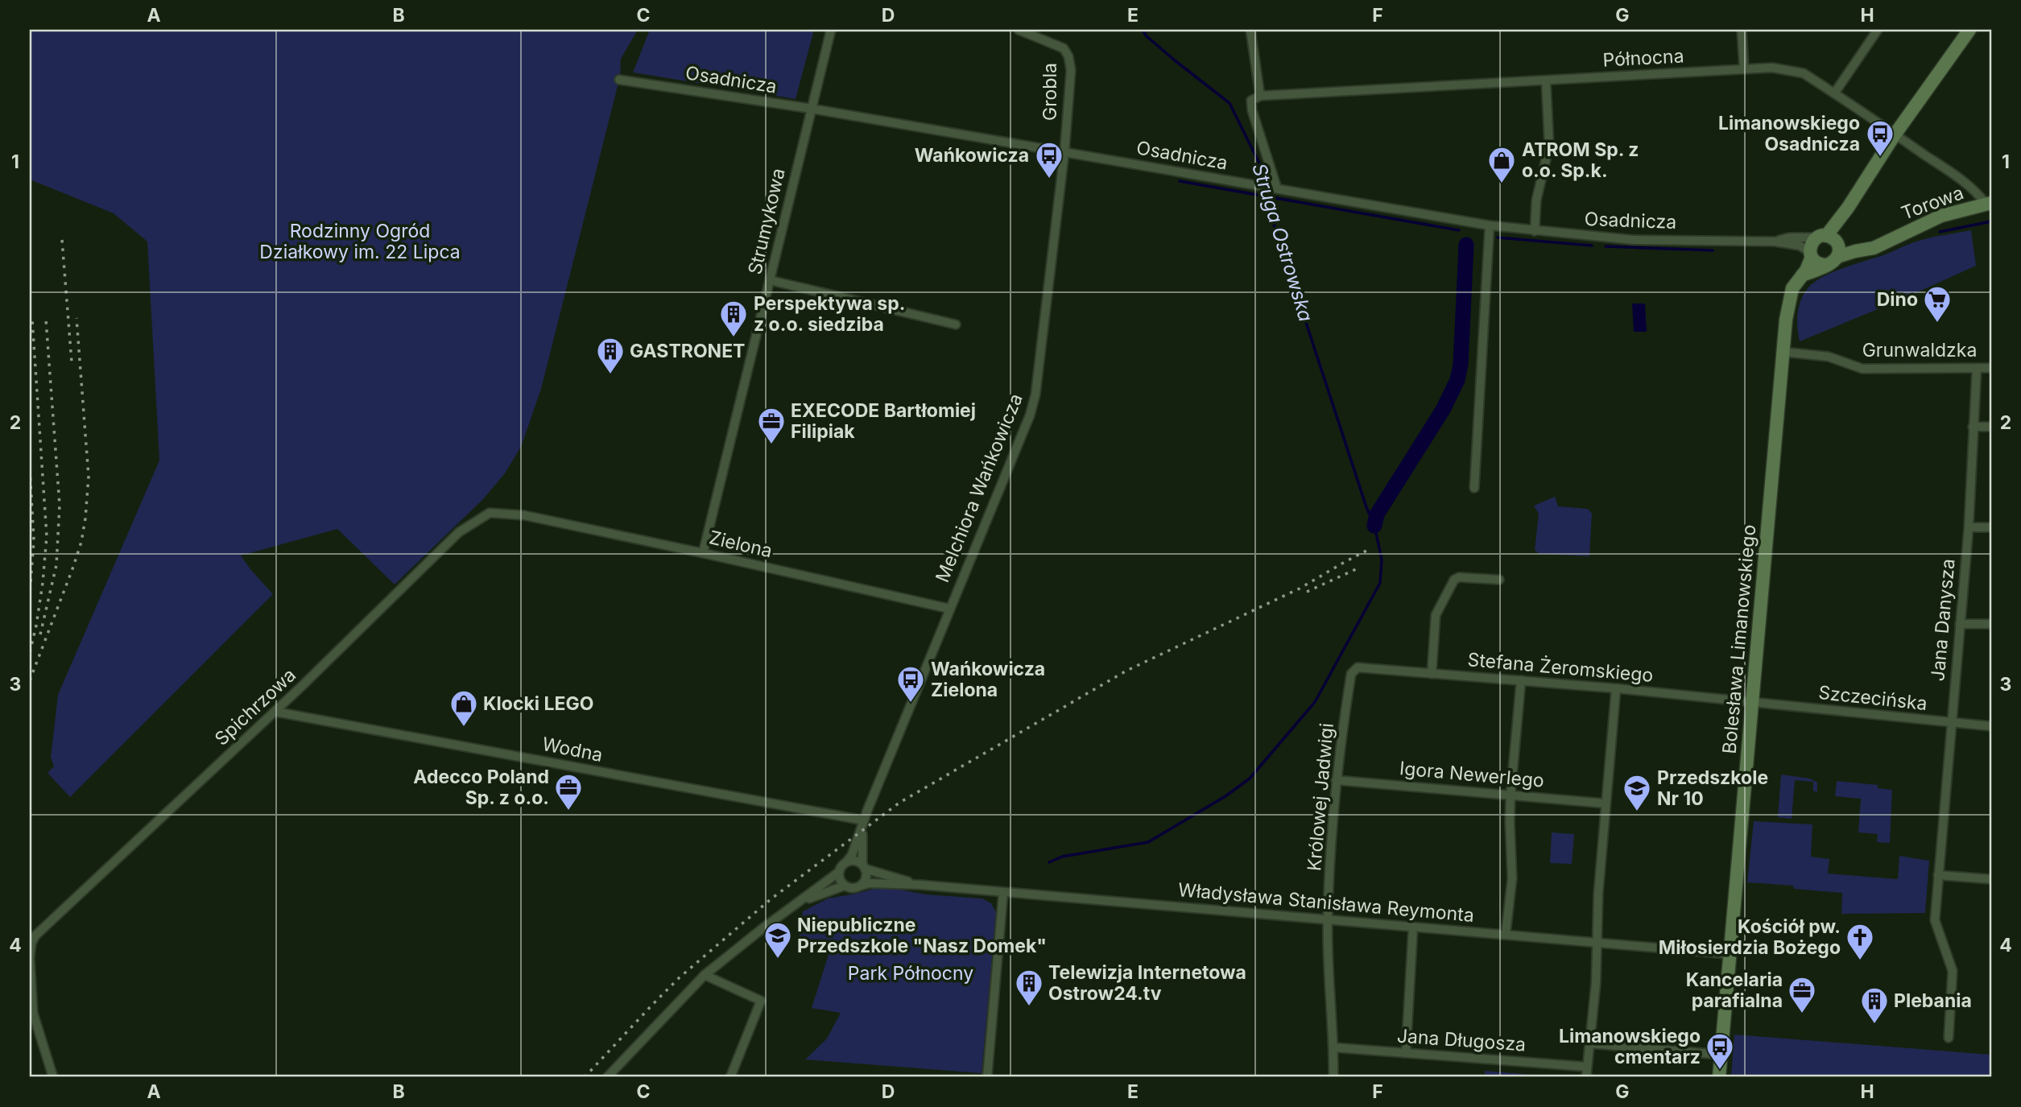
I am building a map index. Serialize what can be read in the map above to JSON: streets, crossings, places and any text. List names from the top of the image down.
{
  "streets": {
    "street": [
      "Północna",
      "Osadnicza",
      "Grobla",
      "Torowa",
      "Strumykowa",
      "Grunwaldzka",
      "Melchiora Wańkowicza",
      "Zielona",
      "Jana Danysza",
      "Bolesława Limanowskiego",
      "Stefana Żeromskiego",
      "Szczecińska",
      "Spichrzowa",
      "Wodna",
      "Igora Newerlego",
      "Królowej Jadwigi",
      "Władysława Stanisława Reymonta",
      "Jana Długosza"
    ]
  },
  "crossings": [
    ["Północna", "Torowa"],
    ["Osadnicza", "Grobla"],
    ["Osadnicza", "Torowa"],
    ["Osadnicza", "Strumykowa"],
    ["Osadnicza", "Melchiora Wańkowicza"],
    ["Osadnicza", "Bolesława Limanowskiego"],
    ["Grobla", "Melchiora Wańkowicza"],
    ["Torowa", "Bolesława Limanowskiego"],
    ["Strumykowa", "Zielona"],
    ["Grunwaldzka", "Jana Danysza"],
    ["Grunwaldzka", "Bolesława Limanowskiego"],
    ["Melchiora Wańkowicza", "Zielona"],
    ["Melchiora Wańkowicza", "Wodna"],
    ["Melchiora Wańkowicza", "Władysława Stanisława Reymonta"],
    ["Zielona", "Spichrzowa"],
    ["Jana Danysza", "Szczecińska"],
    ["Bolesława Limanowskiego", "Stefana Żeromskiego"],
    ["Bolesława Limanowskiego", "Szczecińska"],
    ["Bolesława Limanowskiego", "Władysława Stanisława Reymonta"],
    ["Stefana Żeromskiego", "Szczecińska"],
    ["Stefana Żeromskiego", "Królowej Jadwigi"],
    ["Spichrzowa", "Wodna"],
    ["Igora Newerlego", "Królowej Jadwigi"],
    ["Królowej Jadwigi", "Władysława Stanisława Reymonta"],
    ["Królowej Jadwigi", "Jana Długosza"]
  ],
  "water": ["Struga Ostrowska"],
  "parks": ["Rodzinny Ogród Działkowy im. 22 Lipca", "Park Północny"],
  "places": {
    "bus stop": [
      "Limanowskiego Osadnicza",
      "Wańkowicza",
      "Wańkowicza Zielona",
      "Limanowskiego cmentarz"
    ],
    "shop": ["ATROM Sp. z o.o. Sp.k.", "Klocki LEGO"],
    "supermarket": ["Dino"],
    "building": [
      "Perspektywa sp. z o.o. siedziba",
      "GASTRONET",
      "Telewizja Internetowa Ostrow24.tv",
      "Plebania"
    ],
    "office": ["EXECODE Bartłomiej Filipiak", "Adecco Poland Sp. z o.o.", "Kancelaria parafialna"],
    "school or university": ["Przedszkole Nr 10", "Niepubliczne Przedszkole \"Nasz Domek\""],
    "church": ["Kościół pw. Miłosierdzia Bożego"]
  },
  "grid": {
    "columns": [
      "A",
      "B",
      "C",
      "D",
      "E",
      "F",
      "G",
      "H"
    ],
    "rows": [
      "1",
      "2",
      "3",
      "4"
    ]
  }
}
